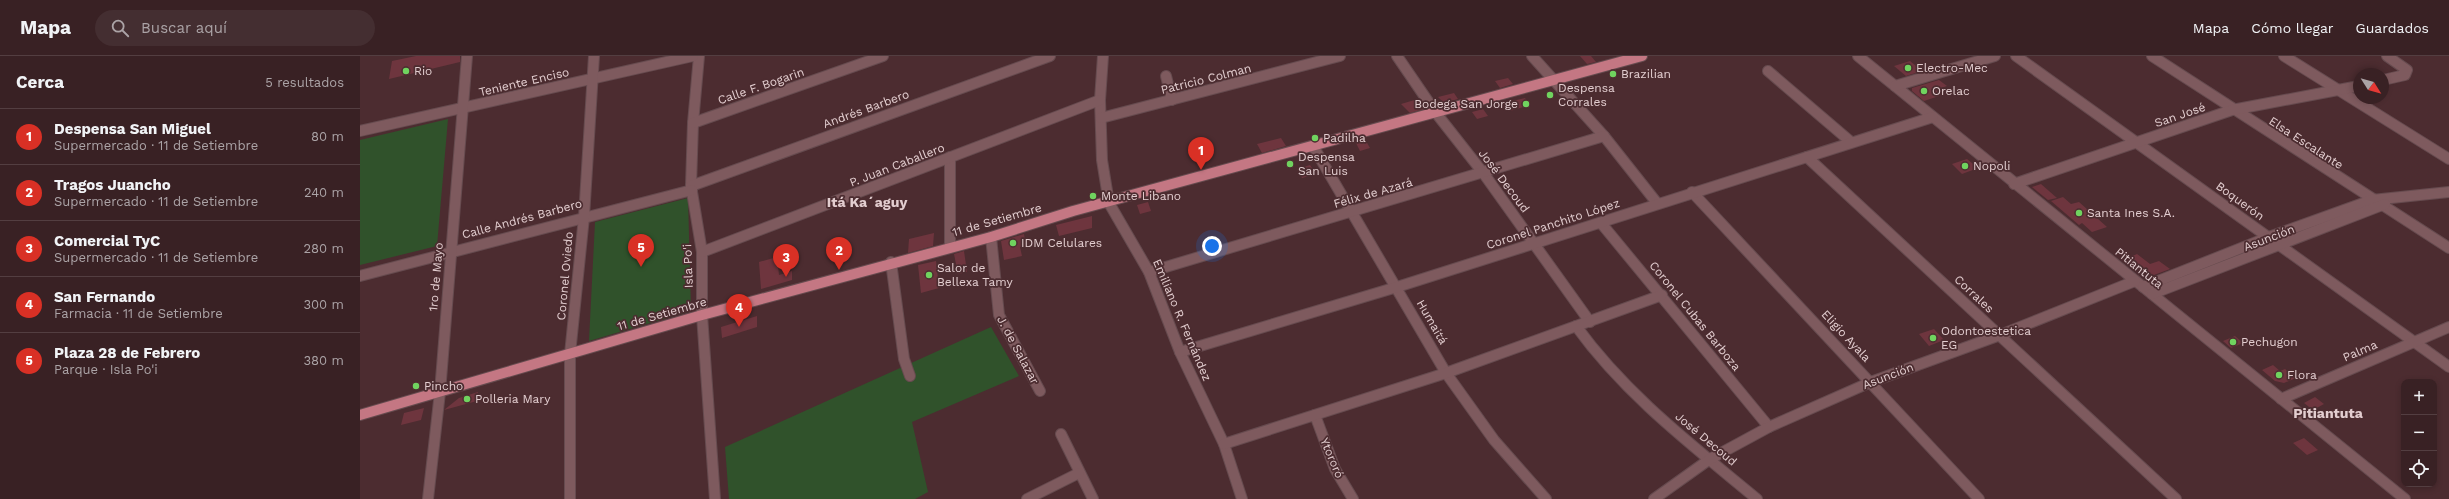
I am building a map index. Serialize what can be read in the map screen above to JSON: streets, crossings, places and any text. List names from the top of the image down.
{
  "streets": {
    "main road": ["11 de Setiembre"],
    "street": [
      "Patricio Colman",
      "Teniente Enciso",
      "Calle F. Bogarin",
      "Andrés Barbero",
      "San José",
      "Elsa Escalante",
      "P. Juan Caballero",
      "José Decoud",
      "Félix de Azará",
      "Boquerón",
      "Calle Andrés Barbero",
      "Coronel Panchito López",
      "Asunción",
      "Isla Po'i",
      "Pitiantuta",
      "Coronel Oviedo",
      "1ro de Mayo",
      "Corrales",
      "Coronel Cubas Barboza",
      "Emiliano R. Fernández",
      "Humaitá",
      "Eligio Ayala",
      "J. de Salazar",
      "Palma",
      "Ytororó"
    ]
  },
  "crossings": [
    ["Patricio Colman", "Emiliano R. Fernández"],
    ["Teniente Enciso", "Coronel Oviedo"],
    ["Teniente Enciso", "1ro de Mayo"],
    ["Calle F. Bogarin", "Isla Po'i"],
    ["Andrés Barbero", "Calle Andrés Barbero"],
    ["Andrés Barbero", "Isla Po'i"],
    ["San José", "Elsa Escalante"],
    ["San José", "Boquerón"],
    ["San José", "Pitiantuta"],
    ["Elsa Escalante", "Asunción"],
    ["P. Juan Caballero", "Isla Po'i"],
    ["P. Juan Caballero", "Emiliano R. Fernández"],
    ["José Decoud", "Félix de Azará"],
    ["José Decoud", "11 de Setiembre"],
    ["José Decoud", "Coronel Panchito López"],
    ["José Decoud", "Asunción"],
    ["Félix de Azará", "Emiliano R. Fernández"],
    ["Félix de Azará", "Humaitá"],
    ["Boquerón", "Asunción"],
    ["Boquerón", "Palma"],
    ["Calle Andrés Barbero", "Isla Po'i"],
    ["Calle Andrés Barbero", "Coronel Oviedo"],
    ["Calle Andrés Barbero", "1ro de Mayo"],
    ["11 de Setiembre", "Isla Po'i"],
    ["11 de Setiembre", "Coronel Oviedo"],
    ["11 de Setiembre", "1ro de Mayo"],
    ["11 de Setiembre", "Emiliano R. Fernández"],
    ["11 de Setiembre", "Humaitá"],
    ["11 de Setiembre", "J. de Salazar"],
    ["Coronel Panchito López", "Pitiantuta"],
    ["Coronel Panchito López", "Corrales"],
    ["Coronel Panchito López", "Coronel Cubas Barboza"],
    ["Coronel Panchito López", "Emiliano R. Fernández"],
    ["Coronel Panchito López", "Humaitá"],
    ["Coronel Panchito López", "Eligio Ayala"],
    ["Asunción", "Pitiantuta"],
    ["Asunción", "Corrales"],
    ["Asunción", "Coronel Cubas Barboza"],
    ["Asunción", "Eligio Ayala"],
    ["Pitiantuta", "Palma"]
  ],
  "districts": ["Itá Ka´aguy", "Pitiantuta"],
  "places": [
    "Electro-Mec",
    "Rio",
    "Brazilian",
    "Orelac",
    "Despensa Corrales",
    "Bodega San Jorge",
    "Padilha",
    "Despensa San Luis",
    "Nopoli",
    "Monte Libano",
    "Santa Ines S.A.",
    "IDM Celulares",
    "Salor de Bellexa Tamy",
    "Odontoestetica EG",
    "Pechugon",
    "Flora",
    "Pincho",
    "Polleria Mary"
  ],
  "north": "bottom right",
  "page": {
    "header": "Mapa",
    "search": "Buscar aquí",
    "nav": ["Mapa", "Cómo llegar", "Guardados"],
    "heading": ["Cerca", "5 resultados"],
    "list": [
      {
        "mark": "1",
        "name": "Despensa San Miguel",
        "note": "Supermercado · 11 de Setiembre",
        "value": "80 m"
      },
      {
        "mark": "2",
        "name": "Tragos Juancho",
        "note": "Supermercado · 11 de Setiembre",
        "value": "240 m"
      },
      {
        "mark": "3",
        "name": "Comercial TyC",
        "note": "Supermercado · 11 de Setiembre",
        "value": "280 m"
      },
      {
        "mark": "4",
        "name": "San Fernando",
        "note": "Farmacia · 11 de Setiembre",
        "value": "300 m"
      },
      {
        "mark": "5",
        "name": "Plaza 28 de Febrero",
        "note": "Parque · Isla Po'i",
        "value": "380 m"
      }
    ],
    "pins": [
      "1",
      "5",
      "2",
      "3",
      "4"
    ],
    "map_buttons": ["+", "−"]
  }
}
